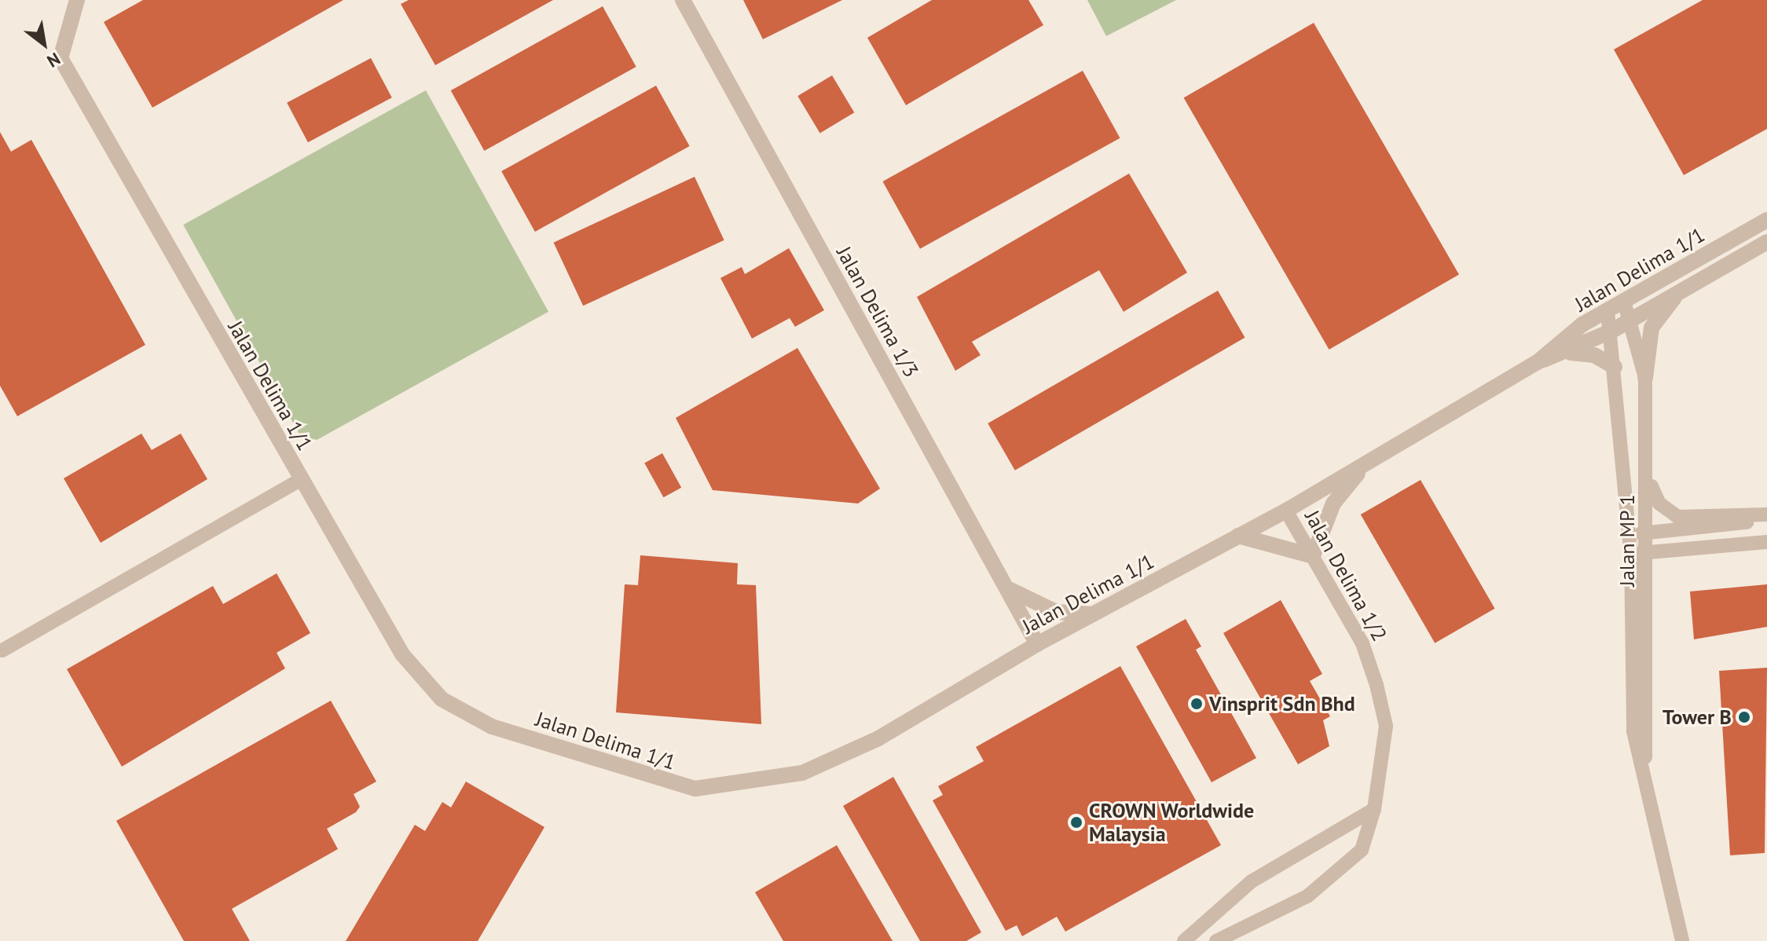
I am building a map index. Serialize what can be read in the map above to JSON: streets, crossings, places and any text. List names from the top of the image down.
{
  "streets": {
    "street": [
      "Jalan Delima 1/1",
      "Jalan Delima 1/3",
      "Jalan MP 1",
      "Jalan Delima 1/2"
    ]
  },
  "crossings": [
    ["Jalan Delima 1/1", "Jalan Delima 1/3"],
    ["Jalan Delima 1/1", "Jalan MP 1"],
    ["Jalan Delima 1/1", "Jalan Delima 1/2"]
  ],
  "places": ["Vinsprit Sdn Bhd", "Tower B", "CROWN Worldwide Malaysia"],
  "north": "bottom right"
}
